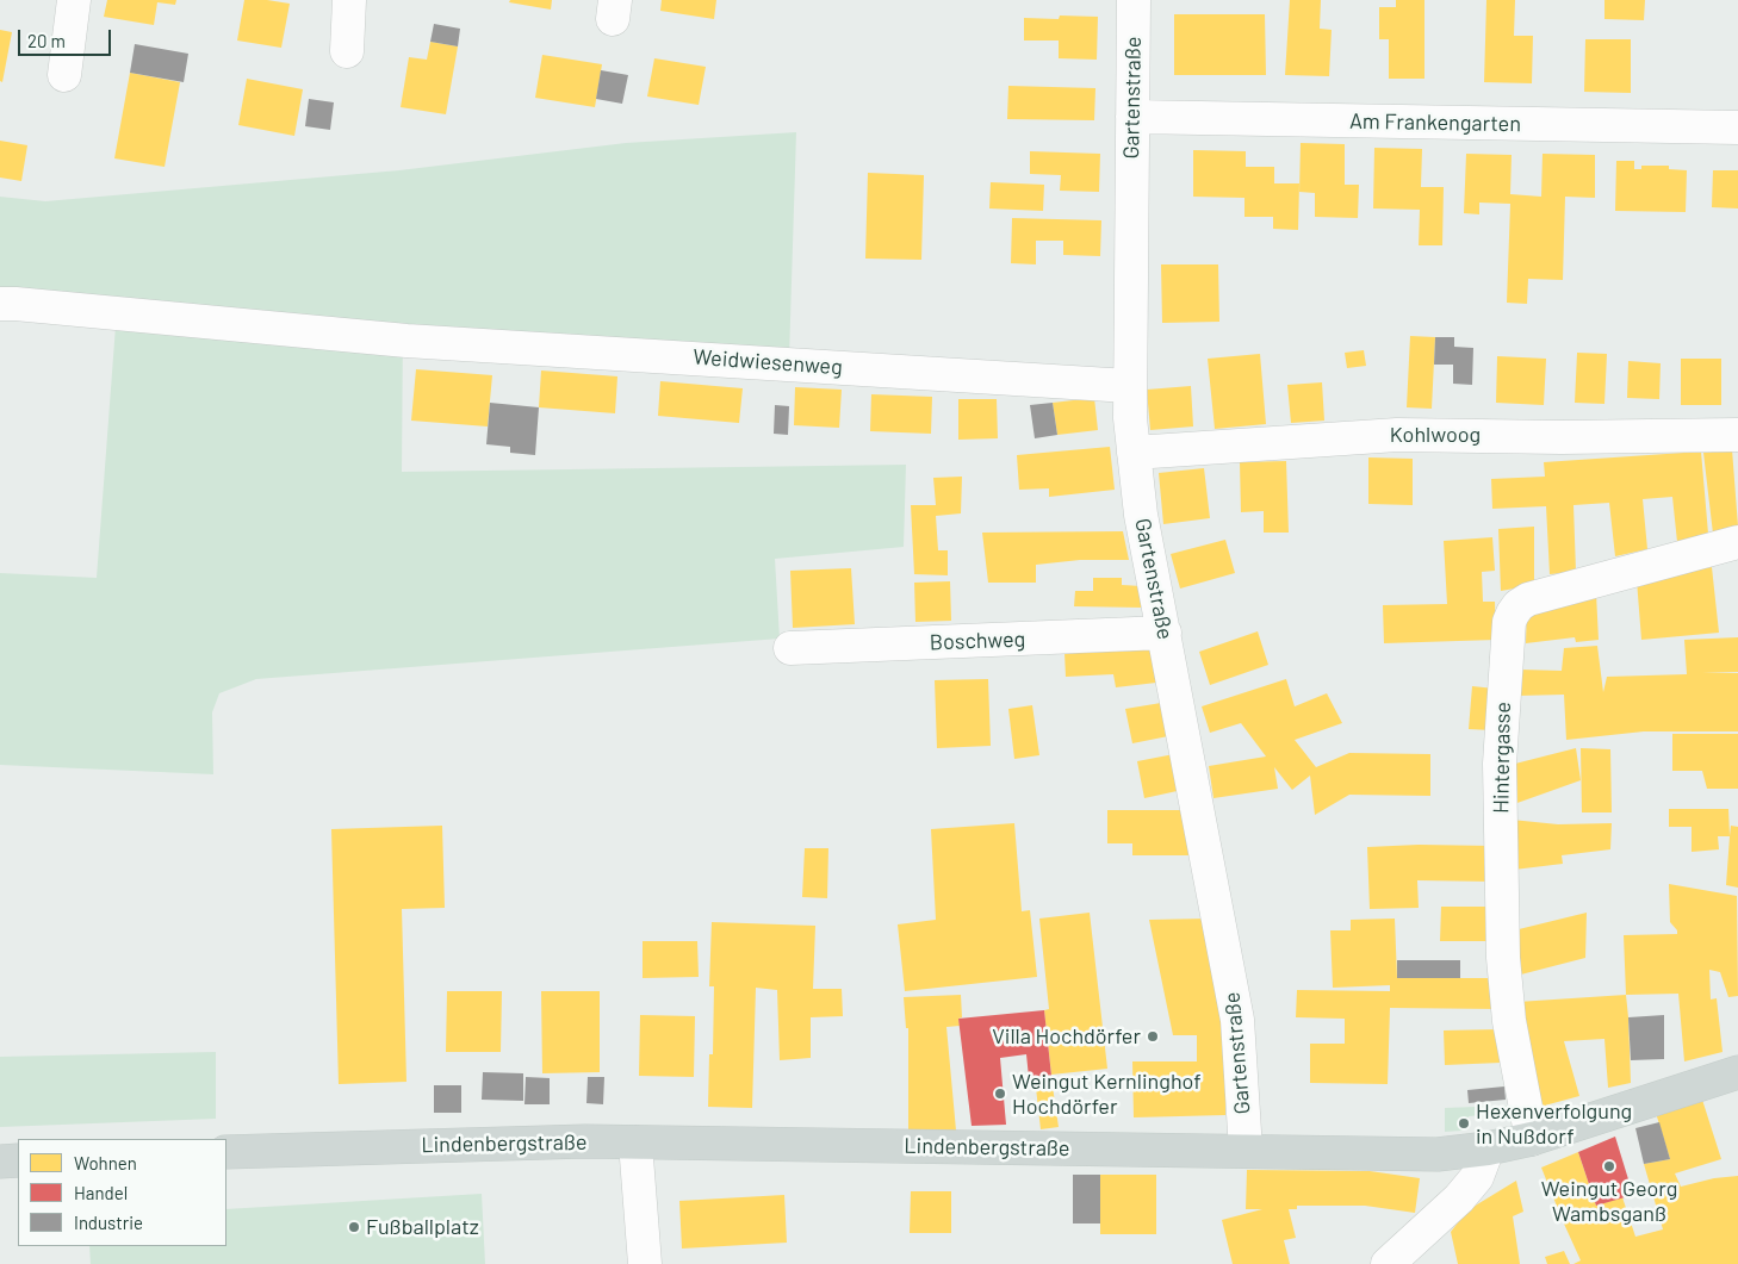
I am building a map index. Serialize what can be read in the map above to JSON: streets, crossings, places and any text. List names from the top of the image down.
{
  "streets": {
    "main road": ["Lindenbergstraße"],
    "street": [
      "Gartenstraße",
      "Am Frankengarten",
      "Weidwiesenweg",
      "Kohlwoog",
      "Boschweg",
      "Hintergasse"
    ]
  },
  "crossings": [
    ["Gartenstraße", "Am Frankengarten"],
    ["Gartenstraße", "Weidwiesenweg"],
    ["Gartenstraße", "Kohlwoog"],
    ["Gartenstraße", "Boschweg"],
    ["Gartenstraße", "Lindenbergstraße"],
    ["Hintergasse", "Lindenbergstraße"]
  ],
  "places": [
    "Villa Hochdörfer",
    "Weingut Kernlinghof Hochdörfer",
    "Hexenverfolgung in Nußdorf",
    "Weingut Georg Wambsganß",
    "Fußballplatz"
  ],
  "legend": ["Wohnen", "Handel", "Industrie"],
  "scale_bar": "20 m"
}
